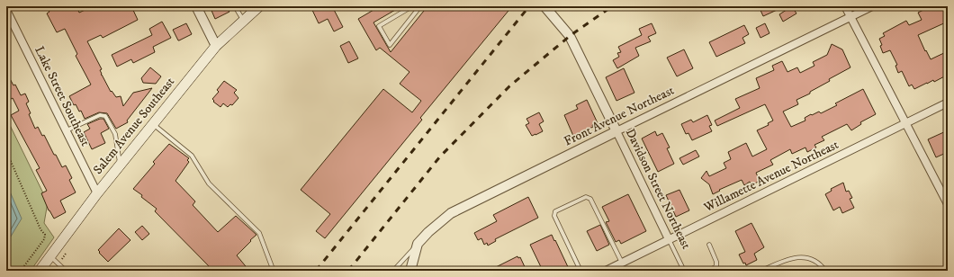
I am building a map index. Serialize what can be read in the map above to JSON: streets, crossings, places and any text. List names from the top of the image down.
{
  "streets": {
    "main road": ["Salem Avenue Southeast"],
    "street": [
      "Lake Street Southeast",
      "Front Avenue Northeast",
      "Willamette Avenue Northeast",
      "Davidson Street Northeast"
    ]
  },
  "crossings": [
    ["Lake Street Southeast", "Salem Avenue Southeast"],
    ["Front Avenue Northeast", "Davidson Street Northeast"],
    ["Willamette Avenue Northeast", "Davidson Street Northeast"]
  ]
}
